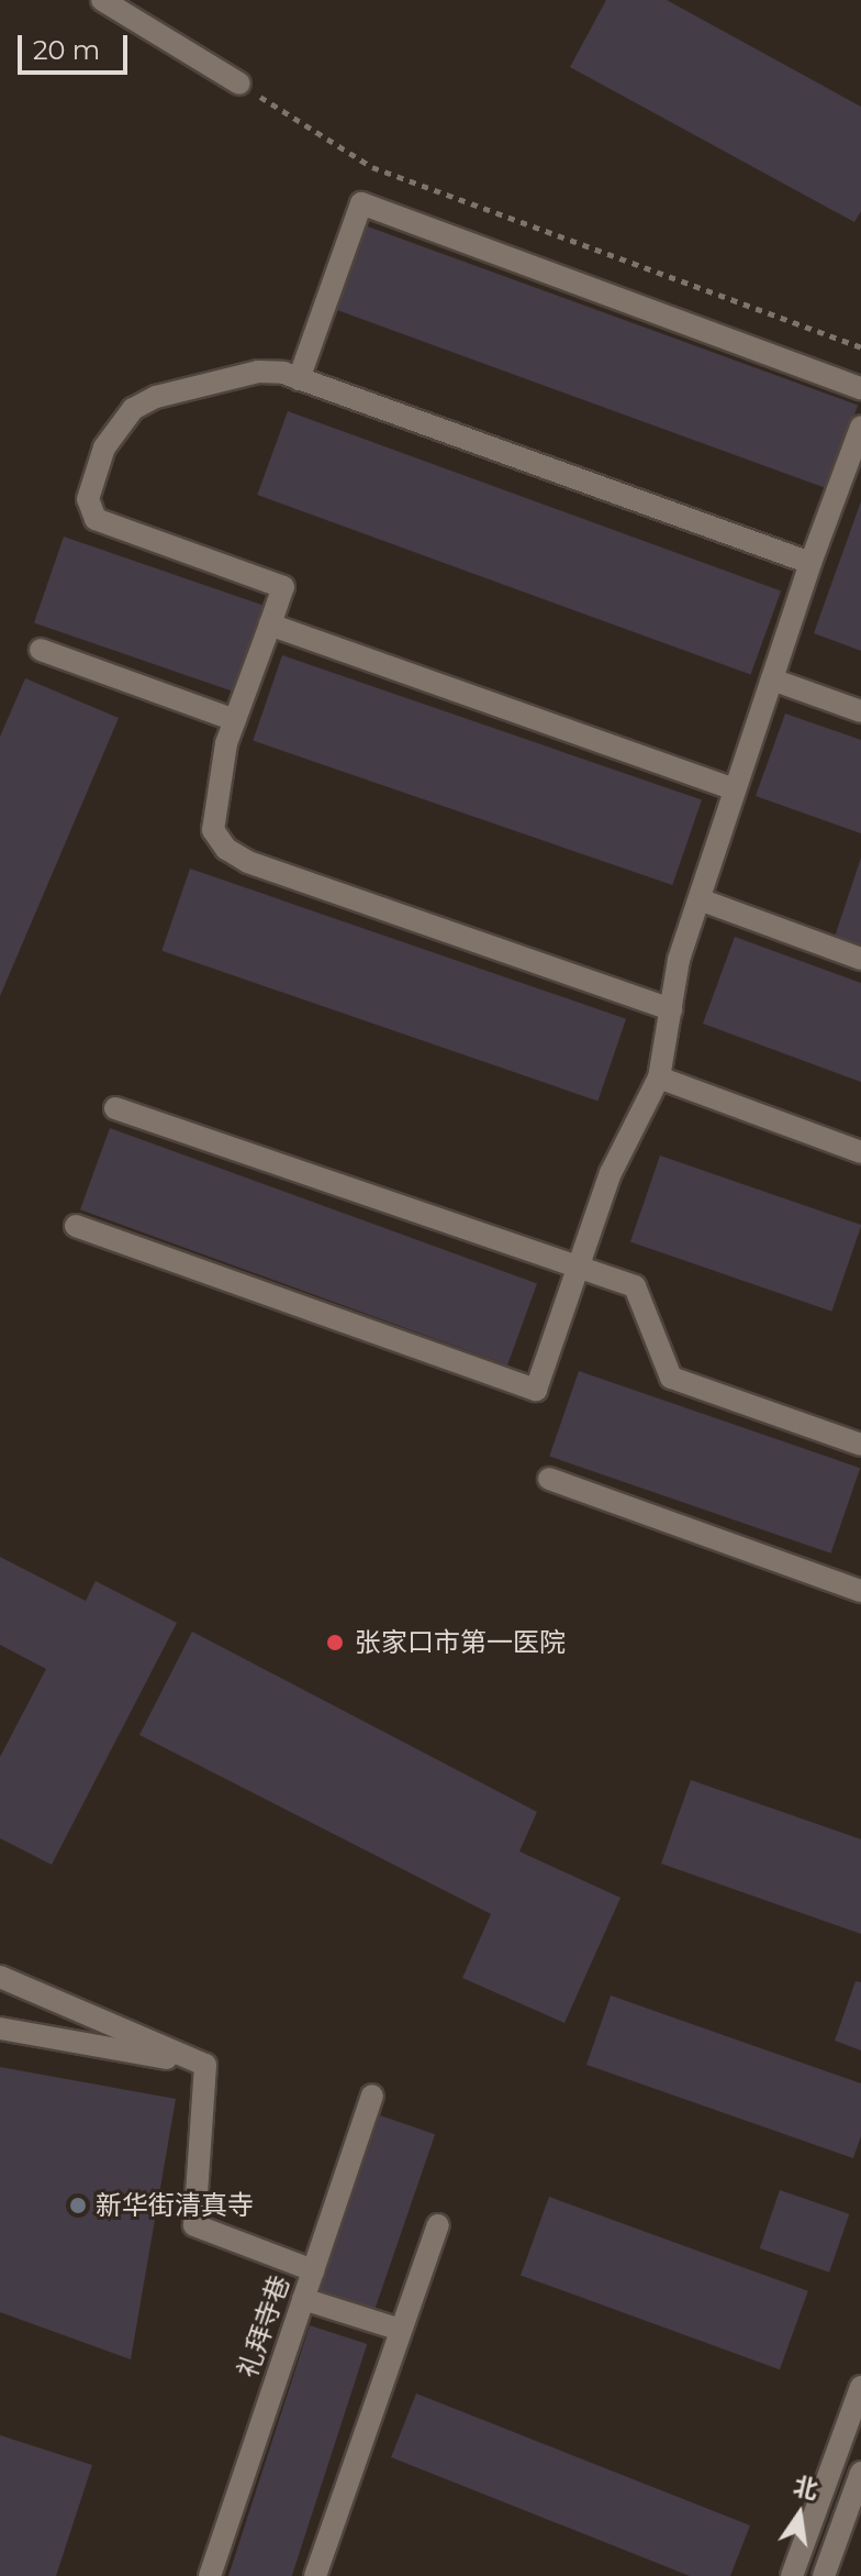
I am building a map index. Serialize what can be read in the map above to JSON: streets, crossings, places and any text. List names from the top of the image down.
{
  "streets": {
    "street": ["礼拜寺巷"]
  },
  "places": ["张家口市第一医院", "新华街清真寺"],
  "scale_bar": "20 m",
  "north": "top"
}
